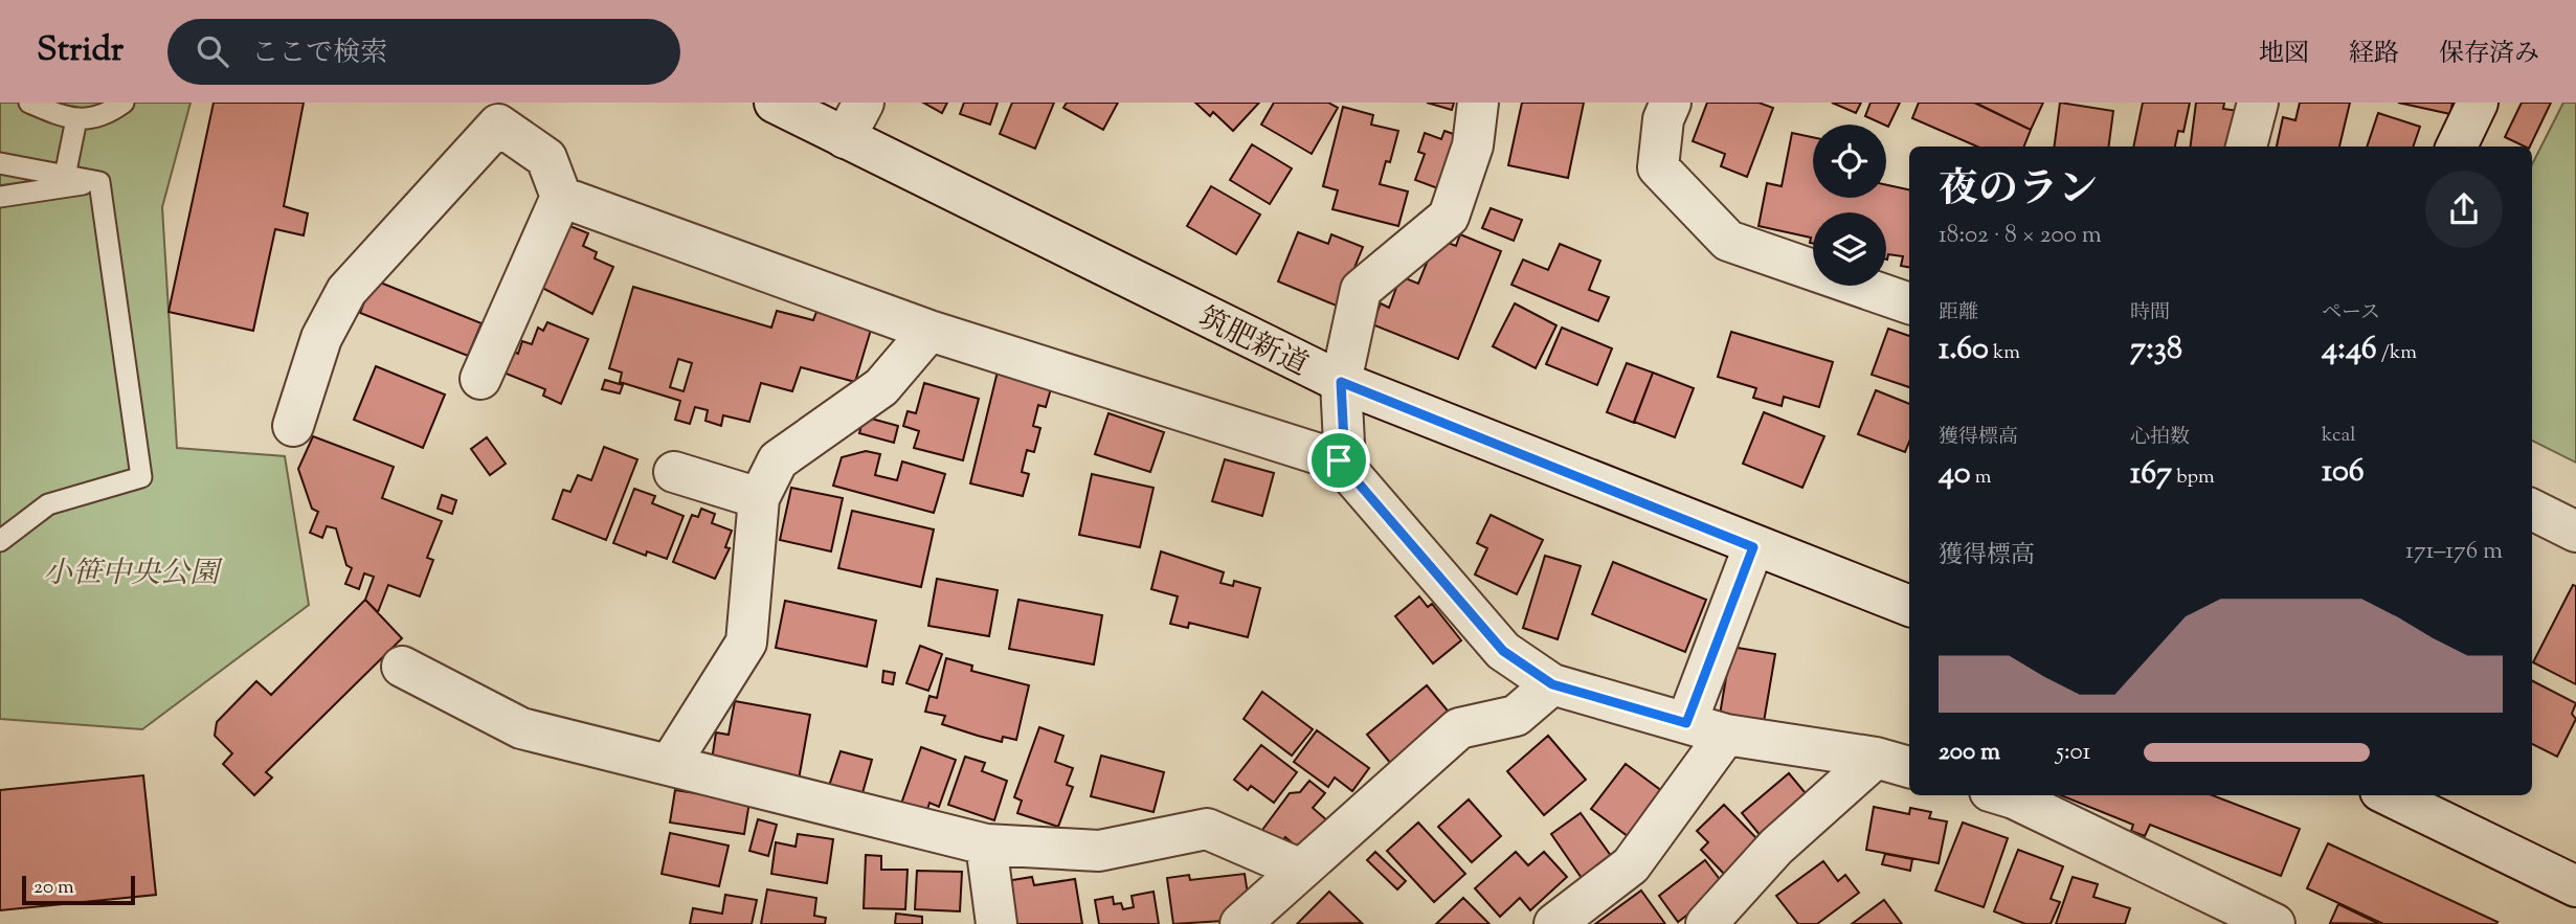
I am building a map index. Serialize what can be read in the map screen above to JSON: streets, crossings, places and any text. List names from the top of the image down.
{
  "streets": {
    "street": ["筑肥新道"]
  },
  "parks": ["小笹中央公園"],
  "scale_bar": "20 m",
  "page": {
    "header": "Stridr",
    "search": "ここで検索",
    "nav": ["地図", "経路", "保存済み"],
    "heading": ["夜のラン", "18:02 · 8 × 200 m"],
    "stats": [
      ["距離", "1.60 km"],
      ["時間", "7:38"],
      ["ペース", "4:46 /km"],
      ["獲得標高", "40 m"],
      ["心拍数", "167 bpm"],
      ["kcal", "106"]
    ],
    "chart": ["獲得標高", "171–176 m"],
    "list": [
      {
        "name": "200 m",
        "note": "5:01"
      }
    ],
    "scale": "20 m"
  }
}
